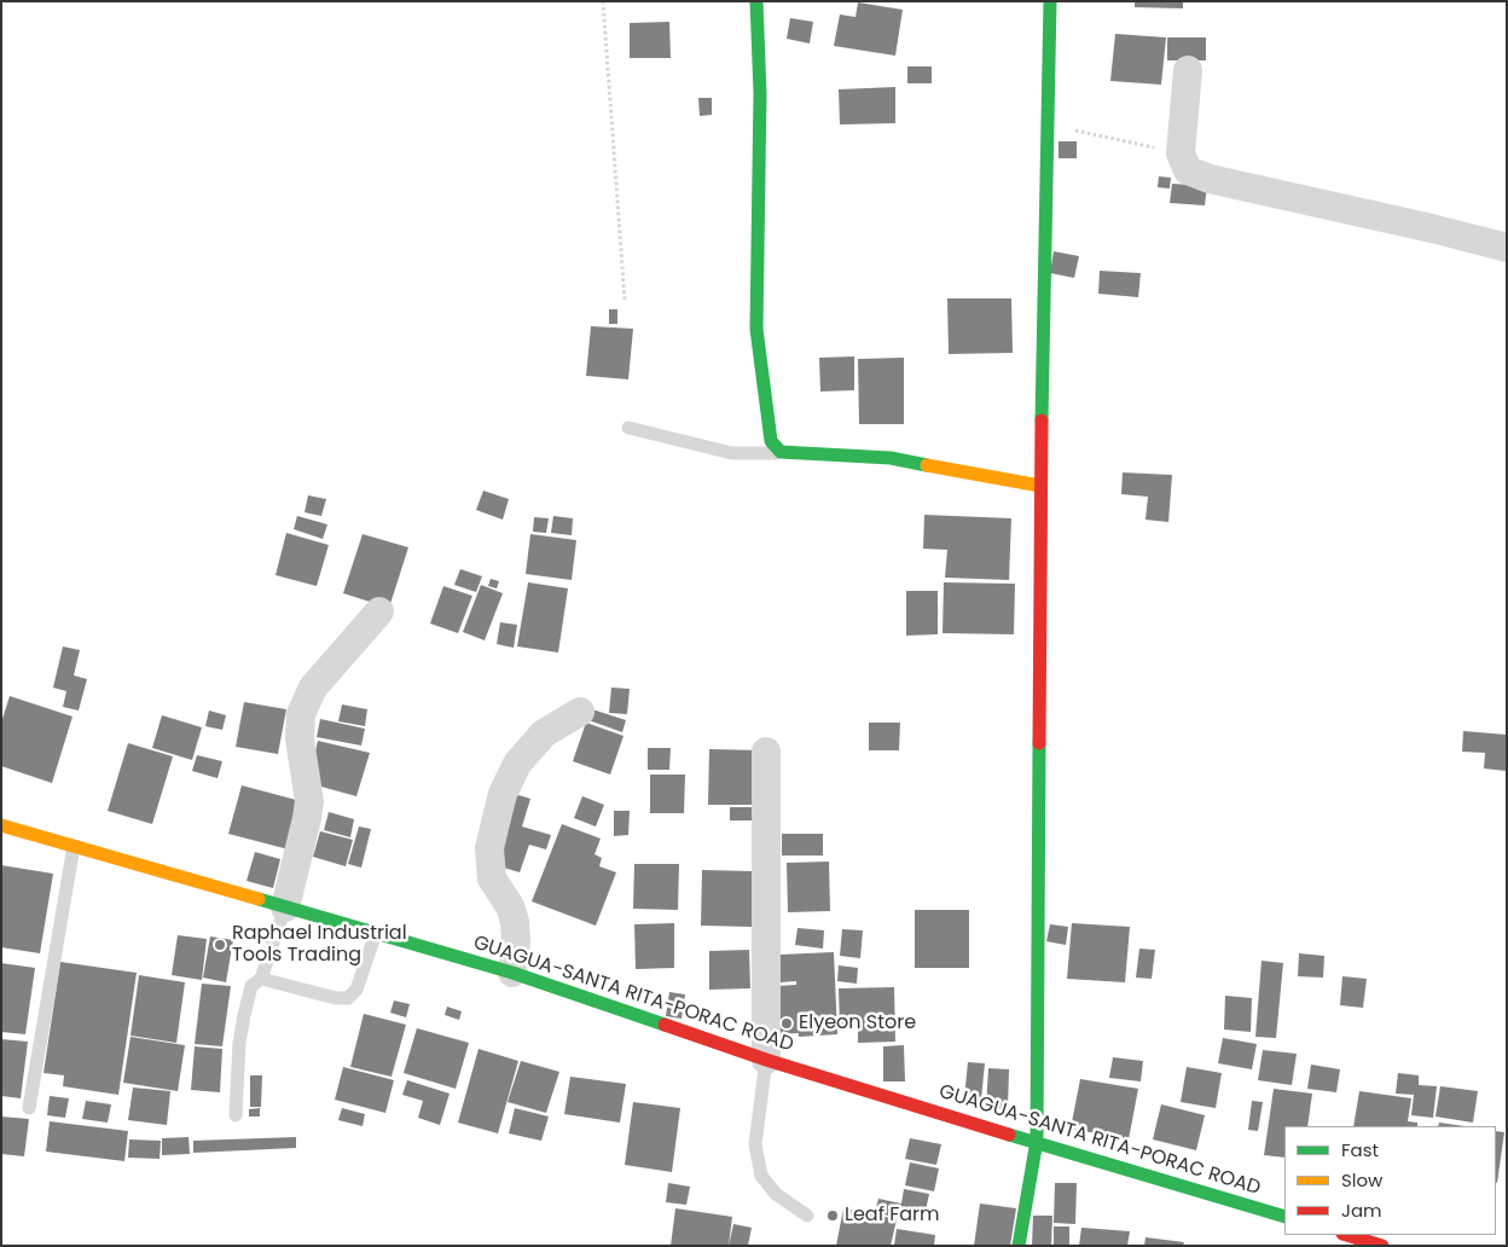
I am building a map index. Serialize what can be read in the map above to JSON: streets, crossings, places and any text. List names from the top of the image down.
{
  "streets": {
    "street": ["GUAGUA-SANTA RITA-PORAC ROAD"]
  },
  "places": ["Raphael Industrial Tools Trading", "Elyeon Store", "Leaf Farm"],
  "legend": ["Fast", "Slow", "Jam"]
}
